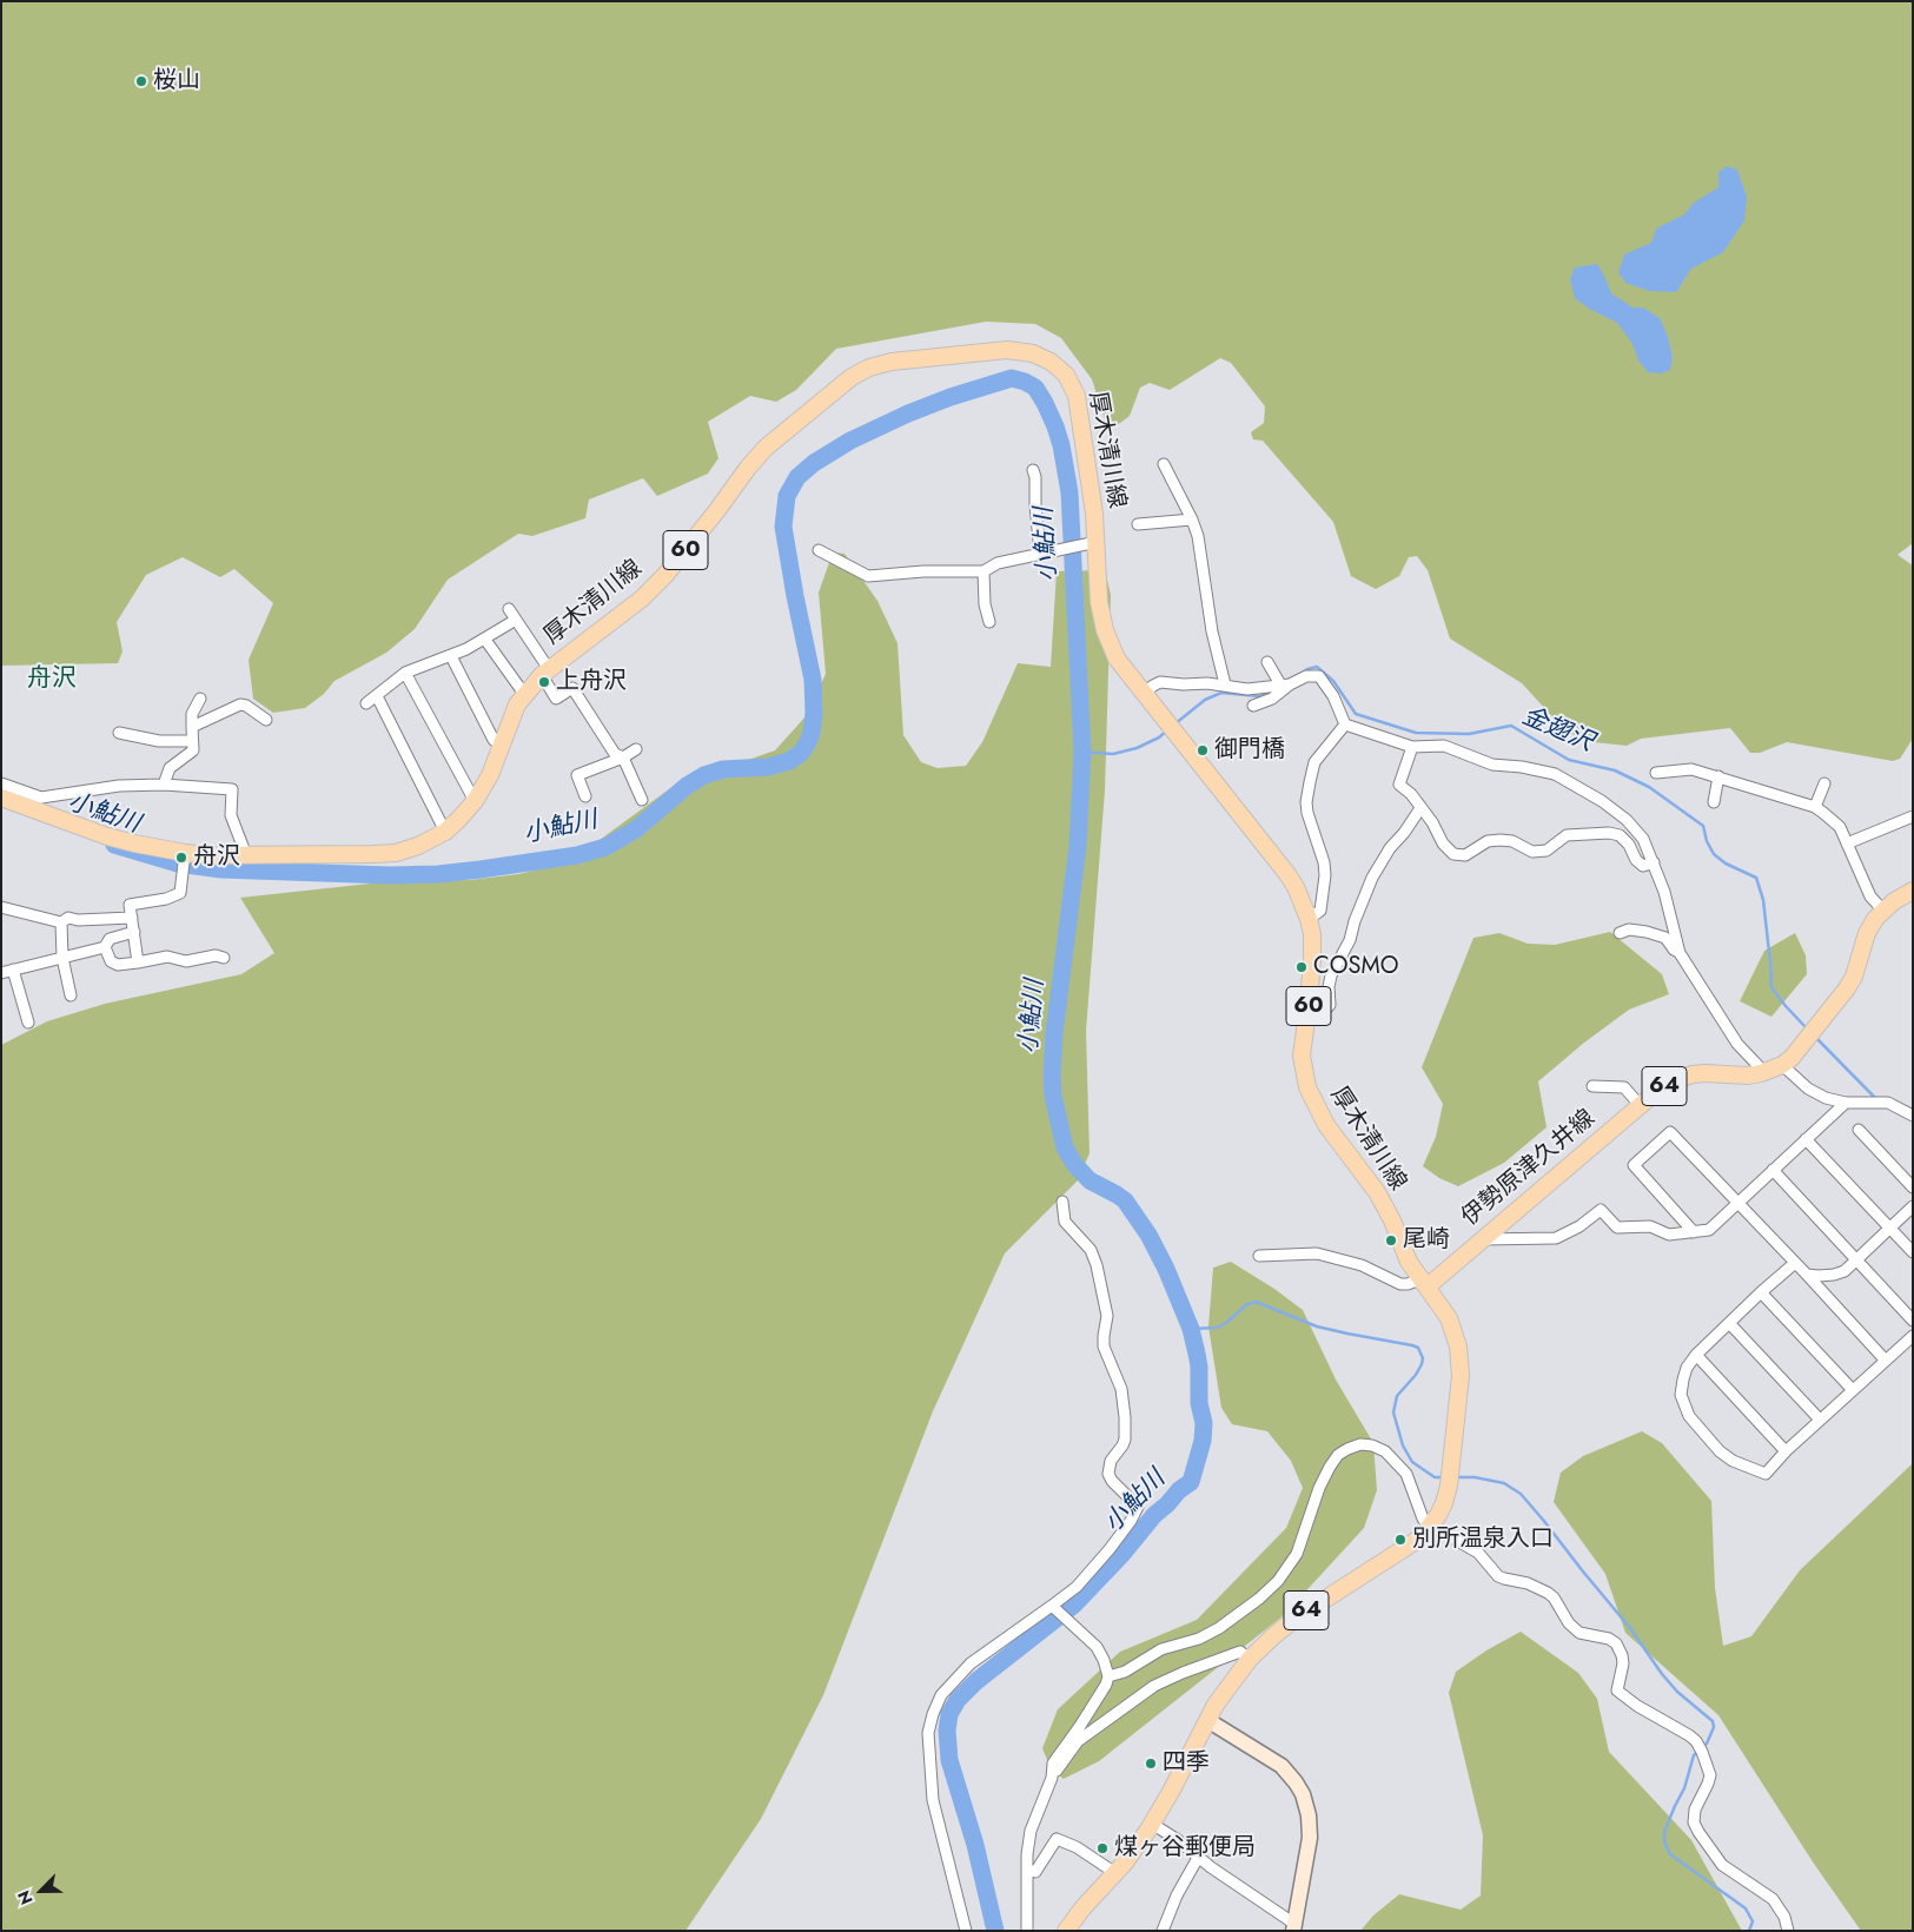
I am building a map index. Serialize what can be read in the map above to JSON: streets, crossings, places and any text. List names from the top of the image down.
{
  "streets": {
    "main road": [
      "厚木清川線",
      "60",
      "64",
      "伊勢原津久井線"
    ]
  },
  "crossings": [
    ["厚木清川線", "64"],
    ["厚木清川線", "伊勢原津久井線"],
    ["64", "伊勢原津久井線"]
  ],
  "districts": ["舟沢"],
  "water": ["小鮎川", "金翅沢"],
  "places": [
    "桜山",
    "上舟沢",
    "御門橋",
    "舟沢",
    "COSMO",
    "尾崎",
    "別所温泉入口",
    "四季",
    "煤ヶ谷郵便局"
  ],
  "north": "bottom left"
}
